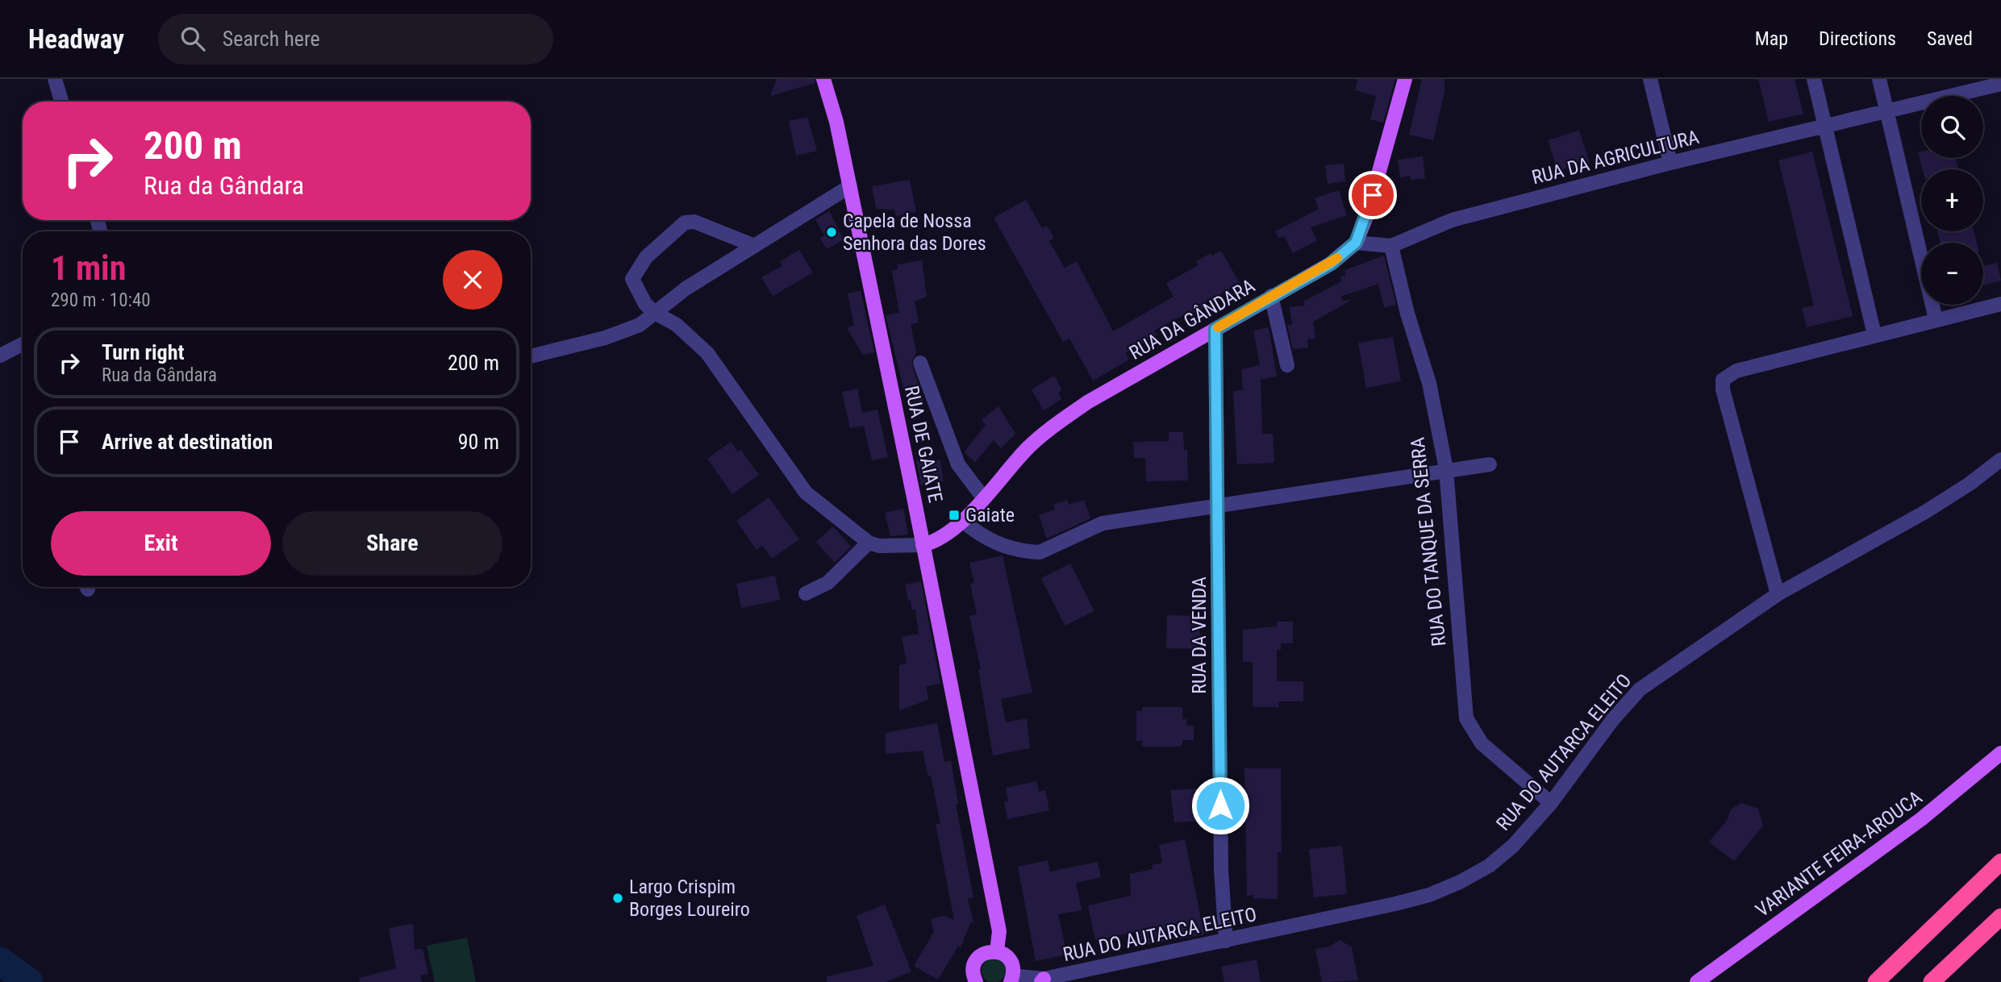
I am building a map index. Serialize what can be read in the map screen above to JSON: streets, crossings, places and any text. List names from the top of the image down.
{
  "streets": {
    "main road": ["RUA DA GÂNDARA", "RUA DE GAIATE", "VARIANTE FEIRA-AROUCA"],
    "street": [
      "RUA DA AGRICULTURA",
      "RUA DO TANQUE DA SERRA",
      "RUA DA VENDA",
      "RUA DO AUTARCA ELEITO"
    ]
  },
  "crossings": [
    ["RUA DA AGRICULTURA", "RUA DA GÂNDARA"],
    ["RUA DA AGRICULTURA", "RUA DO TANQUE DA SERRA"],
    ["RUA DA GÂNDARA", "RUA DE GAIATE"],
    ["RUA DA GÂNDARA", "RUA DA VENDA"],
    ["RUA DO TANQUE DA SERRA", "RUA DO AUTARCA ELEITO"],
    ["RUA DA VENDA", "RUA DO AUTARCA ELEITO"]
  ],
  "places": {
    "other": ["Capela de Nossa Senhora das Dores", "Largo Crispim Borges Loureiro"],
    "transit": ["Gaiate"]
  },
  "page": {
    "header": "Headway",
    "search": "Search here",
    "nav": ["Map", "Directions", "Saved"],
    "map_buttons": ["+", "−"],
    "turn": ["200 m", "Rua da Gândara"],
    "heading": ["1 min", "290 m · 10:40"],
    "list": [
      {
        "name": "Turn right",
        "note": "Rua da Gândara",
        "value": "200 m"
      },
      {
        "name": "Arrive at destination",
        "value": "90 m"
      }
    ],
    "buttons": ["Exit", "Share"]
  }
}
